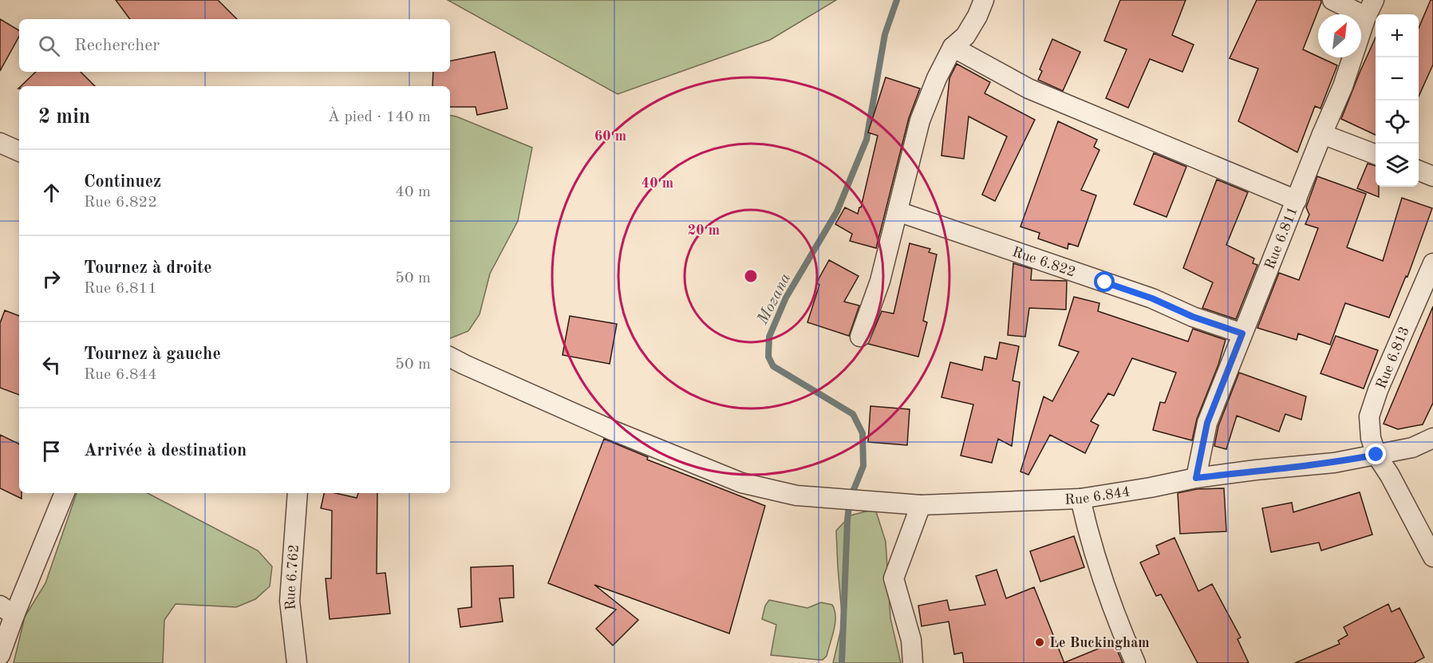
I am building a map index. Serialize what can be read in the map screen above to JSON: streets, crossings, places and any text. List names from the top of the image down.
{
  "streets": {
    "street": [
      "Rue 6.811",
      "Rue 6.822",
      "Rue 6.813",
      "Rue 6.844",
      "Rue 6.762"
    ]
  },
  "crossings": [
    ["Rue 6.811", "Rue 6.822"],
    ["Rue 6.811", "Rue 6.844"],
    ["Rue 6.813", "Rue 6.844"]
  ],
  "water": ["Mozana"],
  "places": ["Le Buckingham"],
  "north": "top right",
  "page": {
    "map_buttons": ["+", "−"],
    "search": "Rechercher",
    "heading": ["2 min", "À pied · 140 m"],
    "list": [
      ["Continuez", "Rue 6.822", "40 m"],
      ["Tournez à droite", "Rue 6.811", "50 m"],
      ["Tournez à gauche", "Rue 6.844", "50 m"],
      "Arrivée à destination"
    ]
  },
  "rings": ["60 m", "40 m", "20 m"]
}
